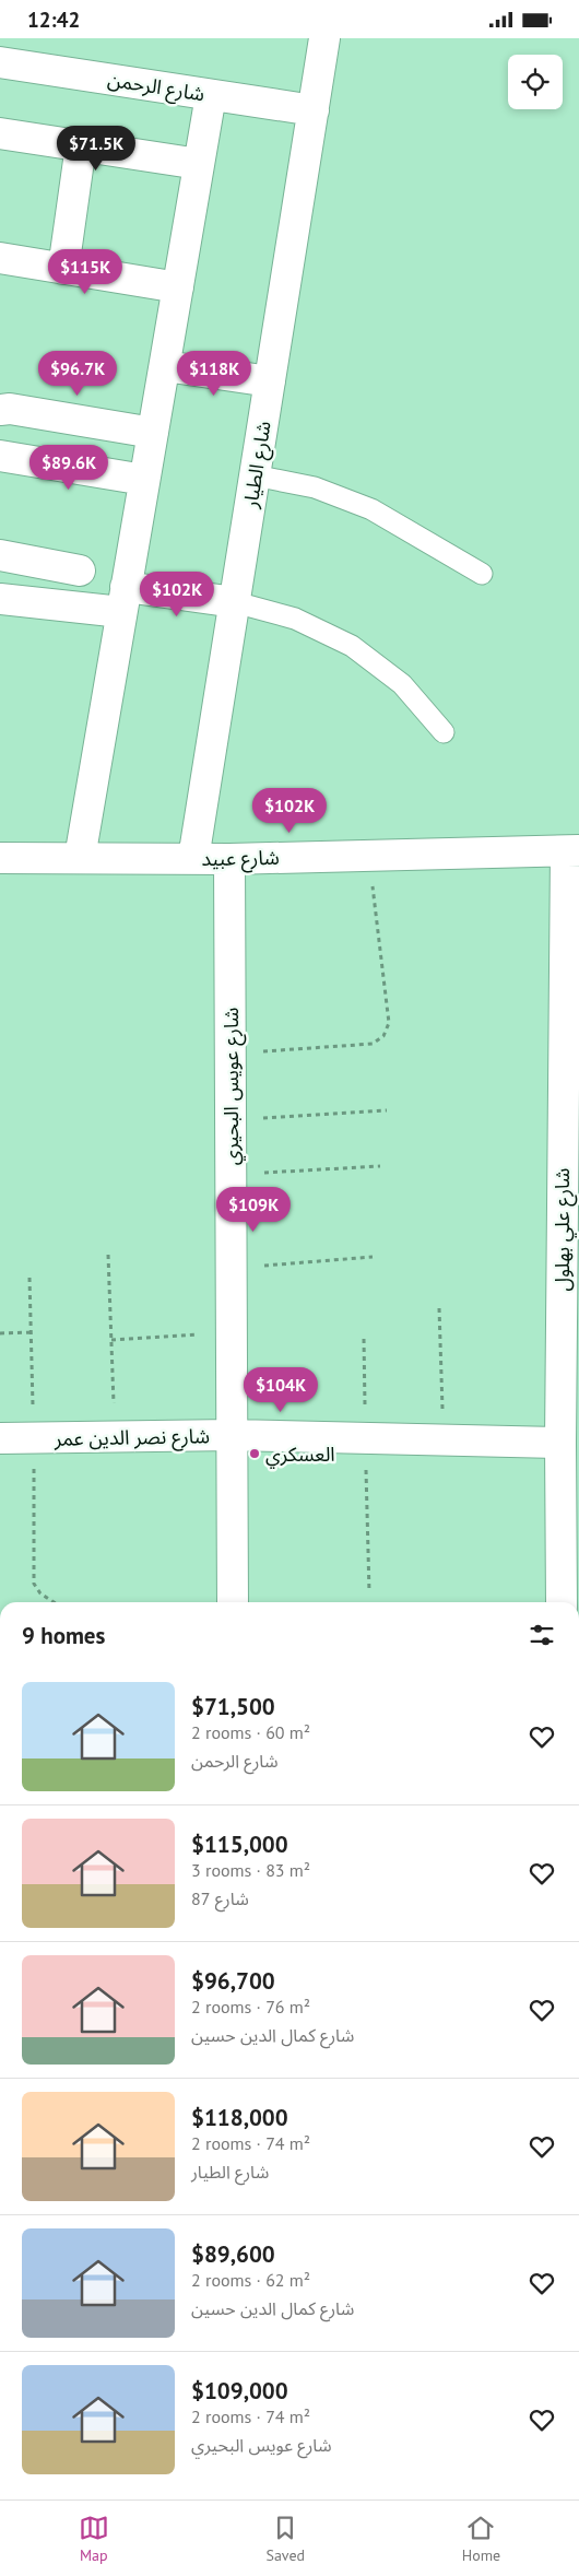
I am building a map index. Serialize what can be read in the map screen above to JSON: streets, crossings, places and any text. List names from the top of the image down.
{
  "streets": {
    "street": [
      "شارع الرحمن",
      "شارع الطيار",
      "شارع عبيد",
      "شارع عويس البحيري",
      "شارع علي بهلول",
      "شارع نصر الدين عمر"
    ]
  },
  "crossings": [
    ["شارع الرحمن", "شارع الطيار"],
    ["شارع الطيار", "شارع عبيد"],
    ["شارع عبيد", "شارع عويس البحيري"],
    ["شارع عبيد", "شارع علي بهلول"],
    ["شارع عويس البحيري", "شارع نصر الدين عمر"],
    ["شارع علي بهلول", "شارع نصر الدين عمر"]
  ],
  "places": ["العسكري"],
  "page": {
    "status": "12:42",
    "price": [
      "$71.5K",
      "$115K",
      "$96.7K",
      "$118K",
      "$89.6K",
      "$102K",
      "$102K",
      "$109K",
      "$104K"
    ],
    "heading": "9 homes",
    "list": [
      {
        "name": "$71,500",
        "note": "2 rooms · 60 m² · شارع الرحمن"
      },
      {
        "name": "$115,000",
        "note": "3 rooms · 83 m² · شارع 87"
      },
      {
        "name": "$96,700",
        "note": "2 rooms · 76 m² · شارع كمال الدين حسين"
      },
      {
        "name": "$118,000",
        "note": "2 rooms · 74 m² · شارع الطيار"
      },
      {
        "name": "$89,600",
        "note": "2 rooms · 62 m² · شارع كمال الدين حسين"
      },
      {
        "name": "$109,000",
        "note": "2 rooms · 74 m² · شارع عويس البحيري"
      }
    ],
    "tabs": ["Map", "Saved", "Home"]
  }
}
